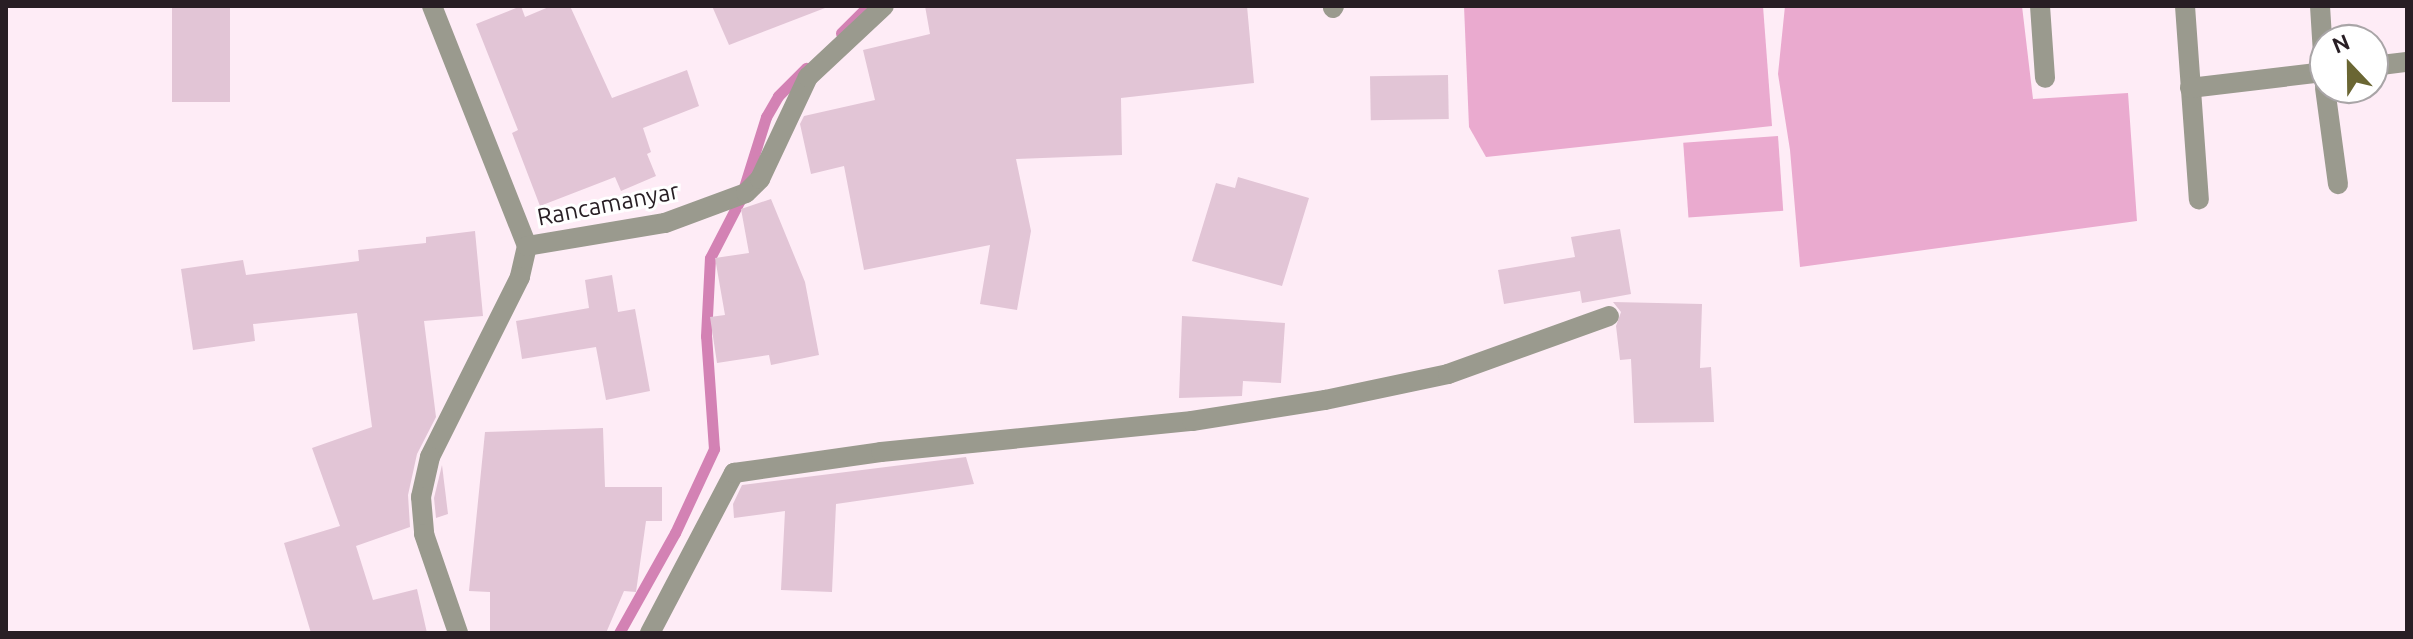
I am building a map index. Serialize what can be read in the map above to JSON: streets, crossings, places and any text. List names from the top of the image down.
{
  "streets": {
    "street": ["Rancamanyar"]
  },
  "north": "top"
}
